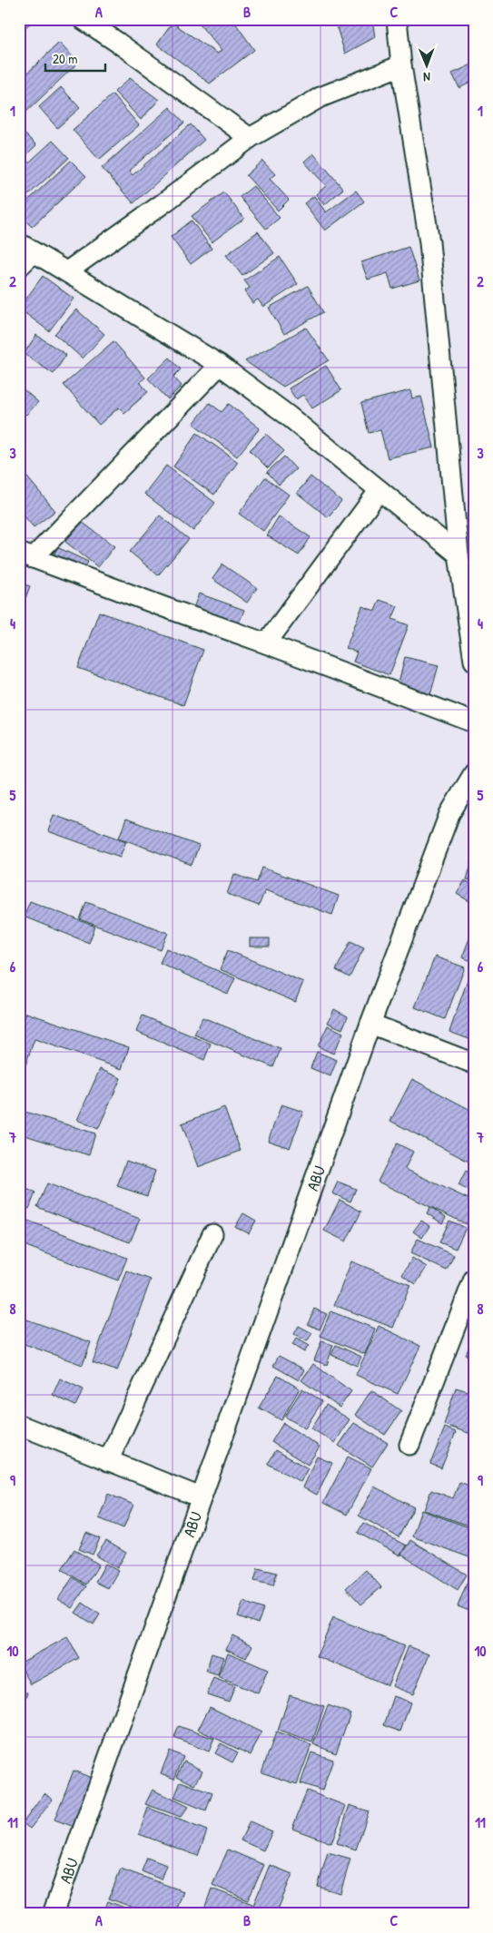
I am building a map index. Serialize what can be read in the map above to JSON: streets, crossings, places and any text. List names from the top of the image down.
{
  "streets": {
    "street": ["ABU"]
  },
  "scale_bar": "20 m",
  "north": "bottom",
  "grid": {
    "columns": ["A", "B", "C"],
    "rows": [
      "1",
      "2",
      "3",
      "4",
      "5",
      "6",
      "7",
      "8",
      "9",
      "10",
      "11"
    ]
  }
}
